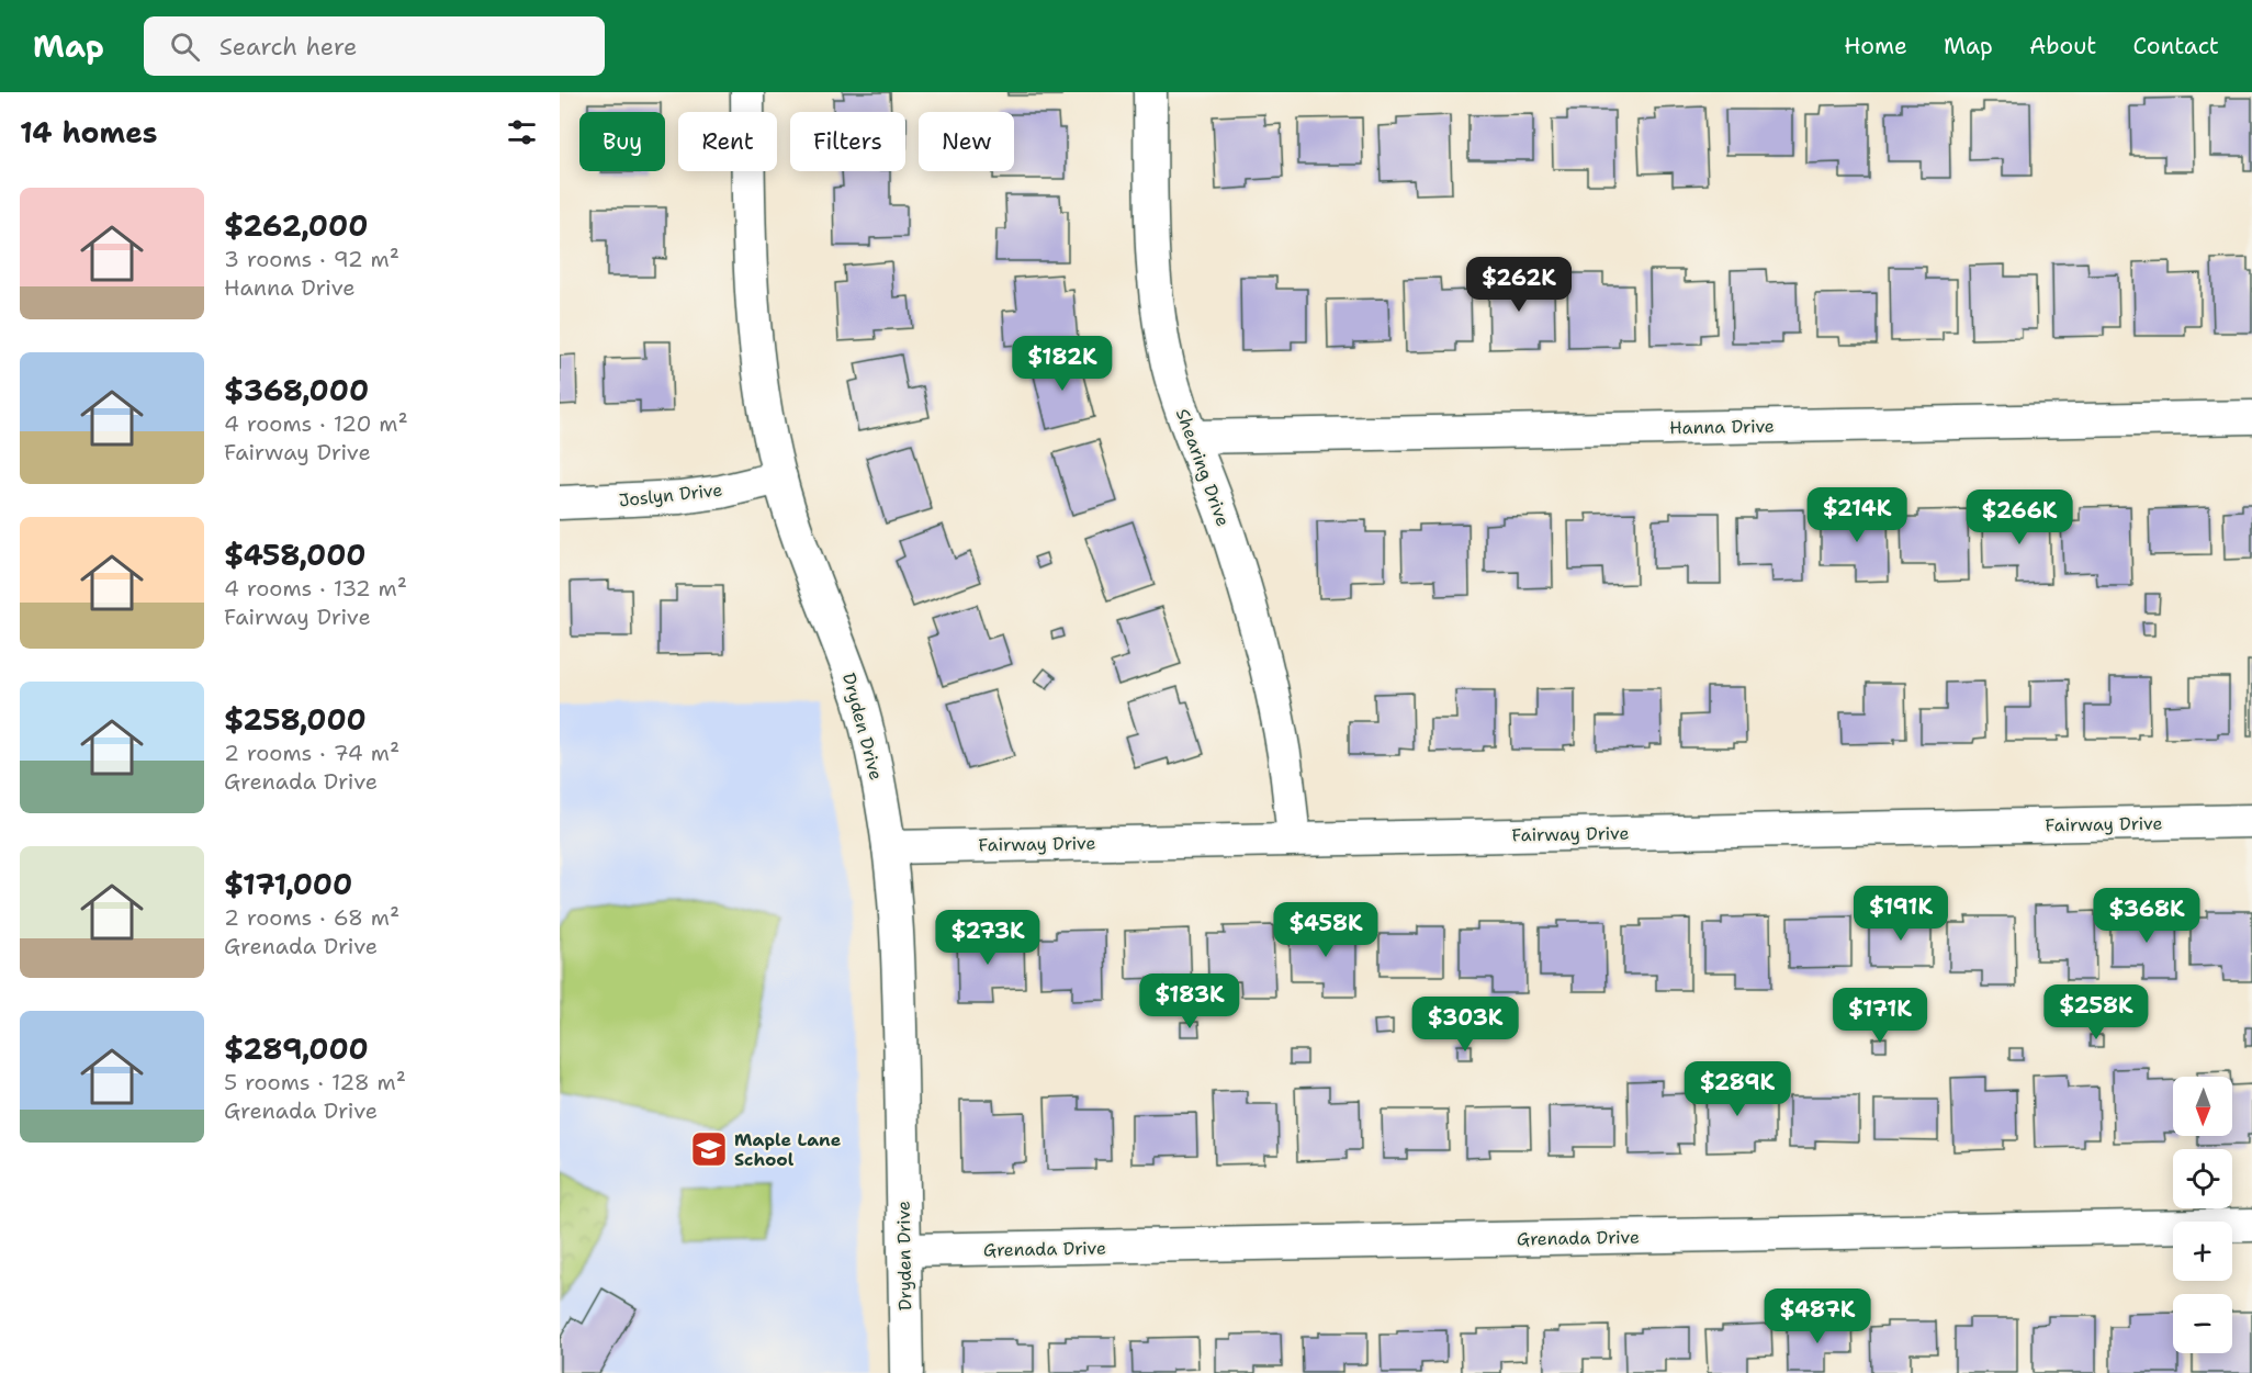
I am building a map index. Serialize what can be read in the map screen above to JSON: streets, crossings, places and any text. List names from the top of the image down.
{
  "streets": {
    "street": [
      "Hanna Drive",
      "Shearing Drive",
      "Joslyn Drive",
      "Dryden Drive",
      "Fairway Drive",
      "Grenada Drive"
    ]
  },
  "crossings": [
    ["Hanna Drive", "Shearing Drive"],
    ["Shearing Drive", "Fairway Drive"],
    ["Joslyn Drive", "Dryden Drive"],
    ["Dryden Drive", "Fairway Drive"],
    ["Dryden Drive", "Grenada Drive"]
  ],
  "places": {
    "school or university": ["Maple Lane School"]
  },
  "north": "bottom",
  "page": {
    "header": "Map",
    "search": "Search here",
    "nav": [
      "Home",
      "Map",
      "About",
      "Contact"
    ],
    "heading": "14 homes",
    "chip": [
      "Buy",
      "Rent",
      "Filters",
      "New"
    ],
    "list": [
      {
        "name": "$262,000",
        "note": "3 rooms · 92 m² · Hanna Drive"
      },
      {
        "name": "$368,000",
        "note": "4 rooms · 120 m² · Fairway Drive"
      },
      {
        "name": "$458,000",
        "note": "4 rooms · 132 m² · Fairway Drive"
      },
      {
        "name": "$258,000",
        "note": "2 rooms · 74 m² · Grenada Drive"
      },
      {
        "name": "$171,000",
        "note": "2 rooms · 68 m² · Grenada Drive"
      },
      {
        "name": "$289,000",
        "note": "5 rooms · 128 m² · Grenada Drive"
      }
    ],
    "price": [
      "$262K",
      "$182K",
      "$214K",
      "$266K",
      "$191K",
      "$368K",
      "$458K",
      "$273K",
      "$183K",
      "$258K",
      "$171K",
      "$303K",
      "$289K",
      "$487K"
    ],
    "map_buttons": ["+", "−"]
  }
}
